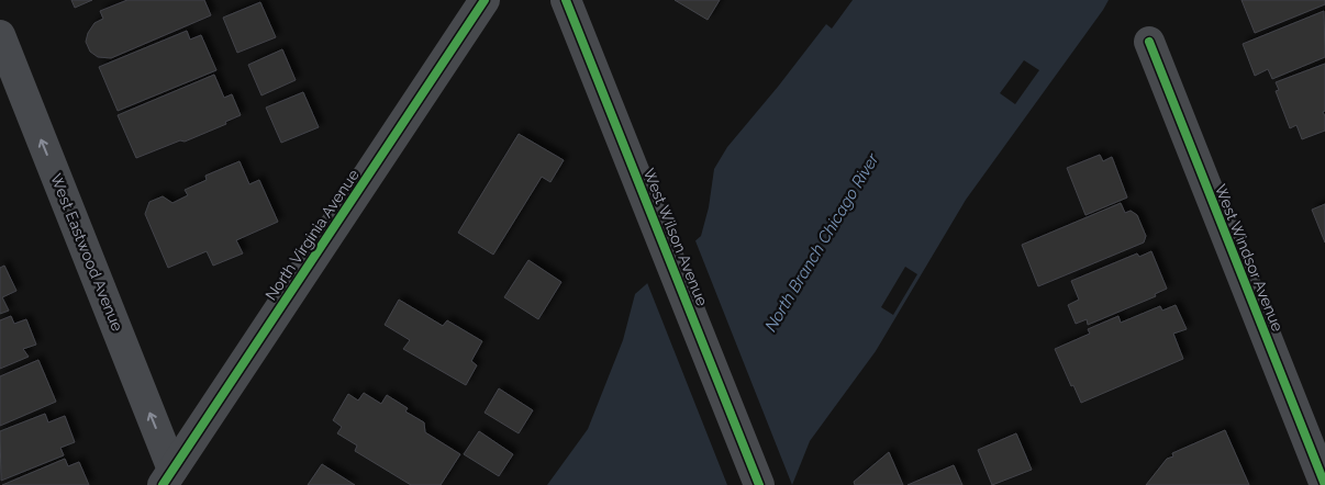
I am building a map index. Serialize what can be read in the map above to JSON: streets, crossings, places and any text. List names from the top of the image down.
{
  "streets": {
    "street": [
      "North Virginia Avenue",
      "West Wilson Avenue",
      "West Eastwood Avenue",
      "West Windsor Avenue"
    ]
  },
  "crossings": [
    ["North Virginia Avenue", "West Eastwood Avenue"]
  ],
  "one_way": ["West Eastwood Avenue"],
  "water": ["North Branch Chicago River"]
}
